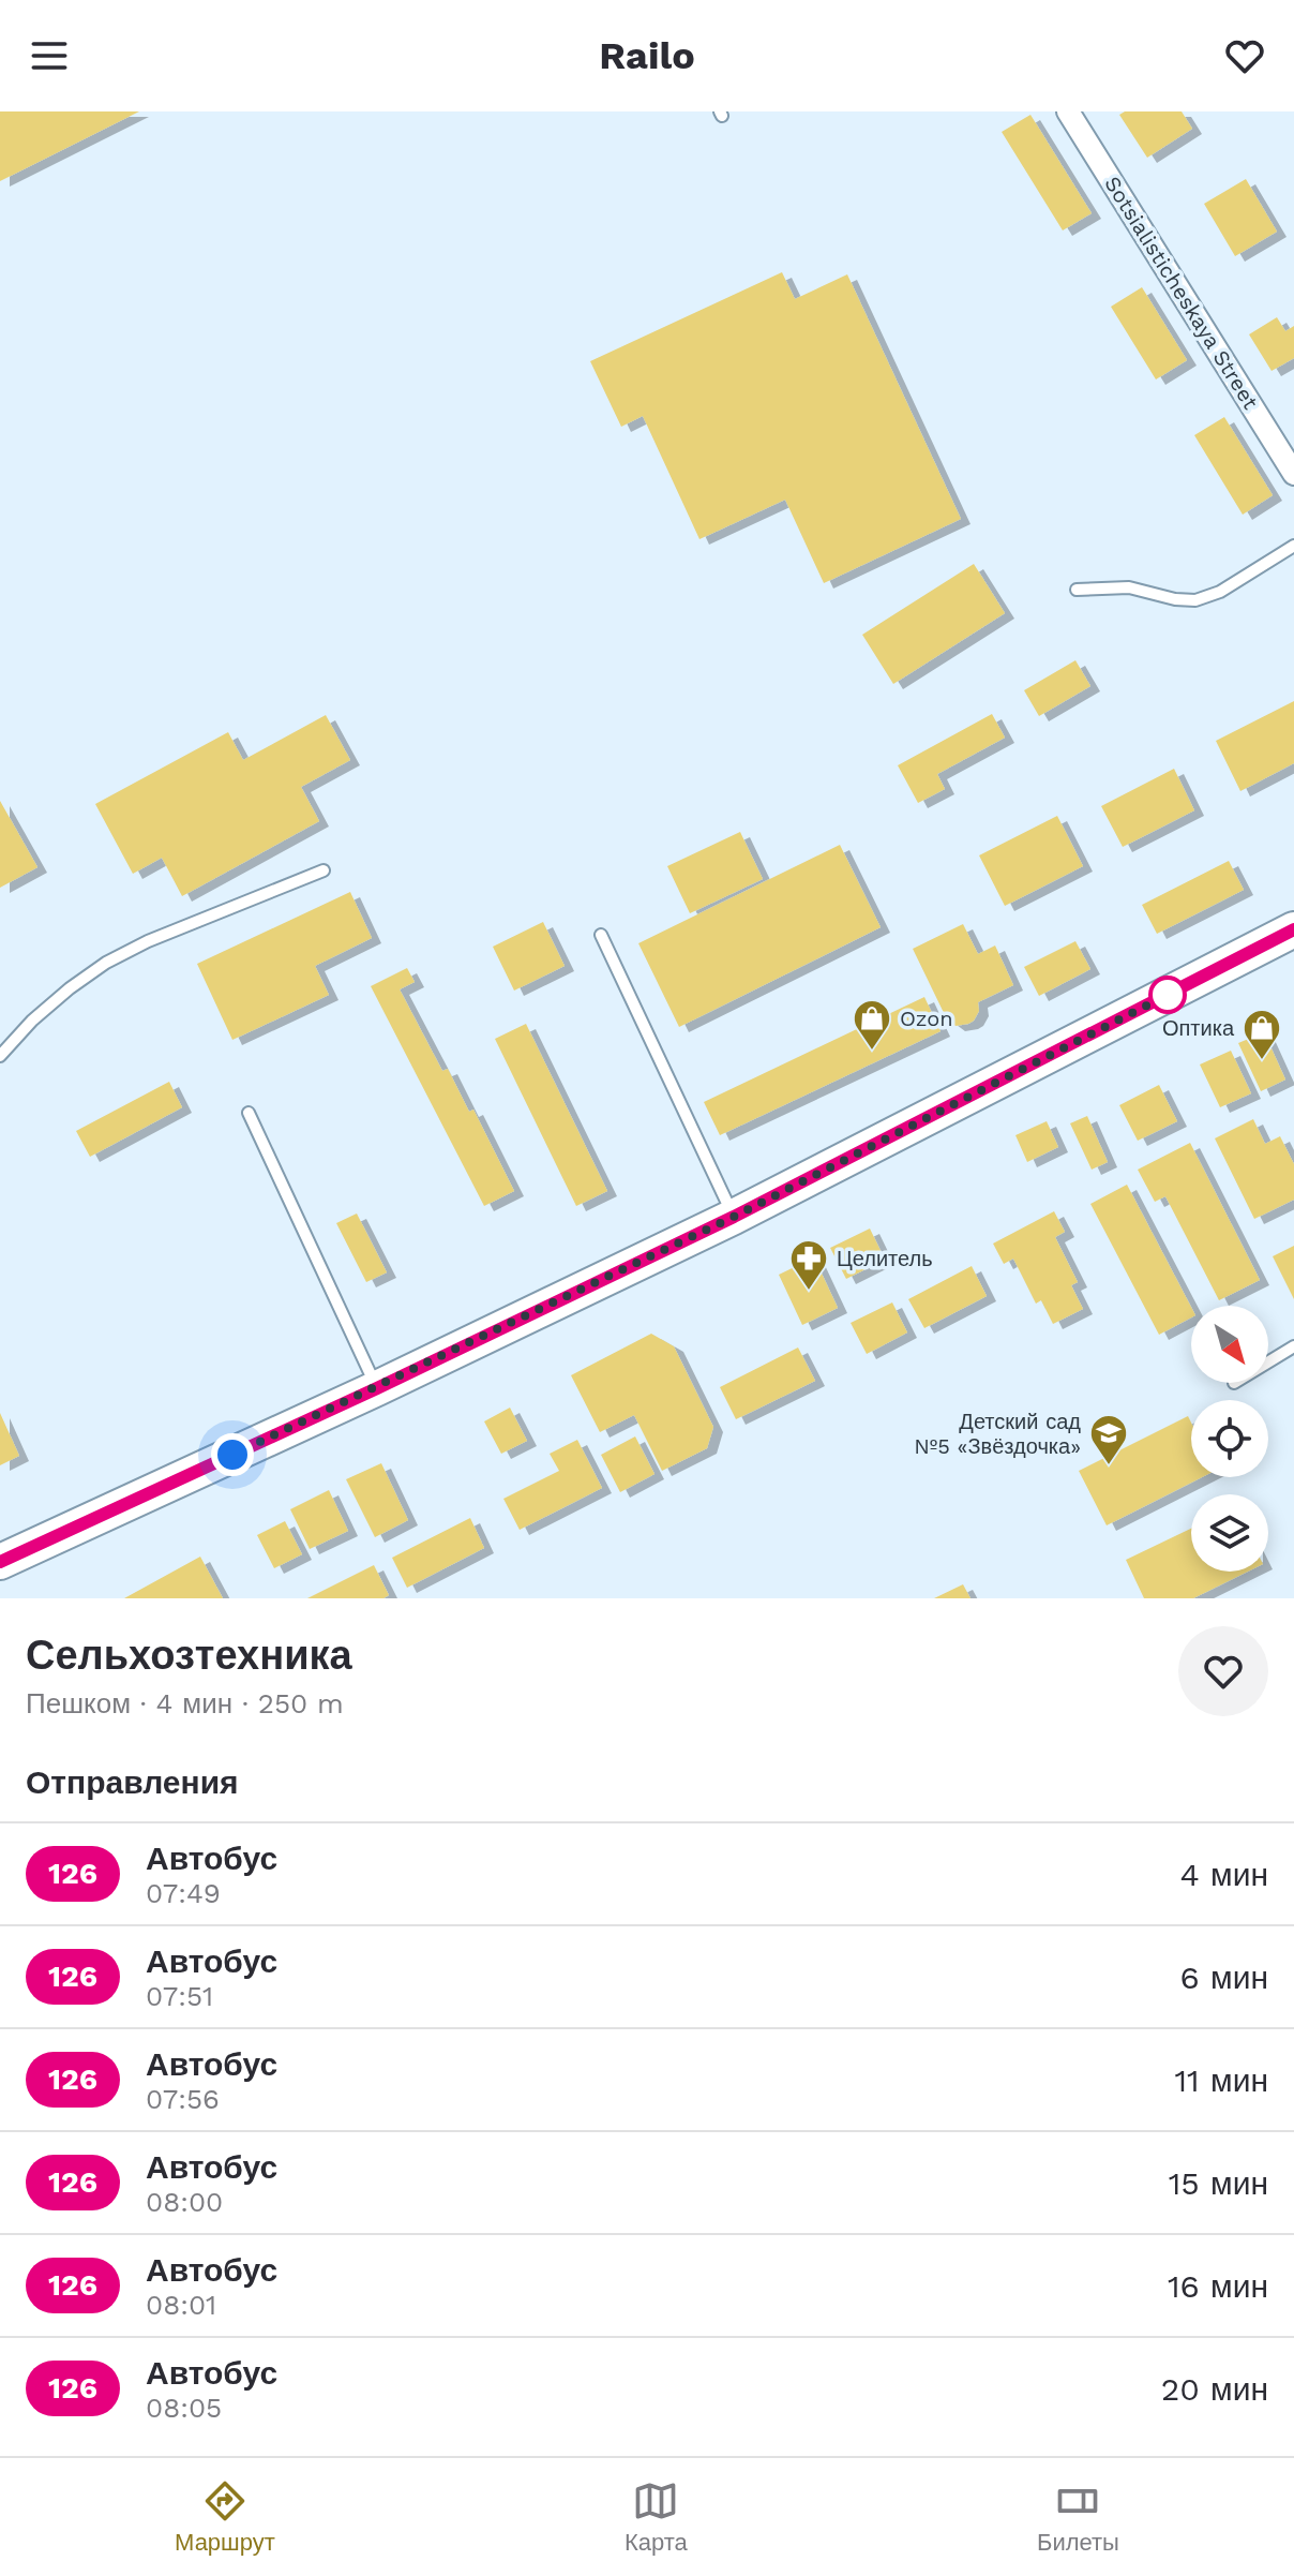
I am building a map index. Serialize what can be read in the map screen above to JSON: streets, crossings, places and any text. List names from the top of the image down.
{
  "streets": {
    "street": ["Sotsialisticheskaya Street"]
  },
  "places": {
    "shop": ["Ozon", "Оптика"],
    "pharmacy": ["Целитель"],
    "school or university": ["Детский сад №5 «Звёздочка»"]
  },
  "lines": ["bus line 126"],
  "north": "bottom right",
  "page": {
    "header": "Railo",
    "heading": [
      ["Сельхозтехника", "Пешком · 4 мин · 250 m"],
      "Отправления"
    ],
    "list": [
      {
        "mark": "126",
        "name": "Автобус",
        "note": "07:49",
        "value": "4 мин"
      },
      {
        "mark": "126",
        "name": "Автобус",
        "note": "07:51",
        "value": "6 мин"
      },
      {
        "mark": "126",
        "name": "Автобус",
        "note": "07:56",
        "value": "11 мин"
      },
      {
        "mark": "126",
        "name": "Автобус",
        "note": "08:00",
        "value": "15 мин"
      },
      {
        "mark": "126",
        "name": "Автобус",
        "note": "08:01",
        "value": "16 мин"
      },
      {
        "mark": "126",
        "name": "Автобус",
        "note": "08:05",
        "value": "20 мин"
      }
    ],
    "tabs": ["Маршрут", "Карта", "Билеты"]
  }
}
